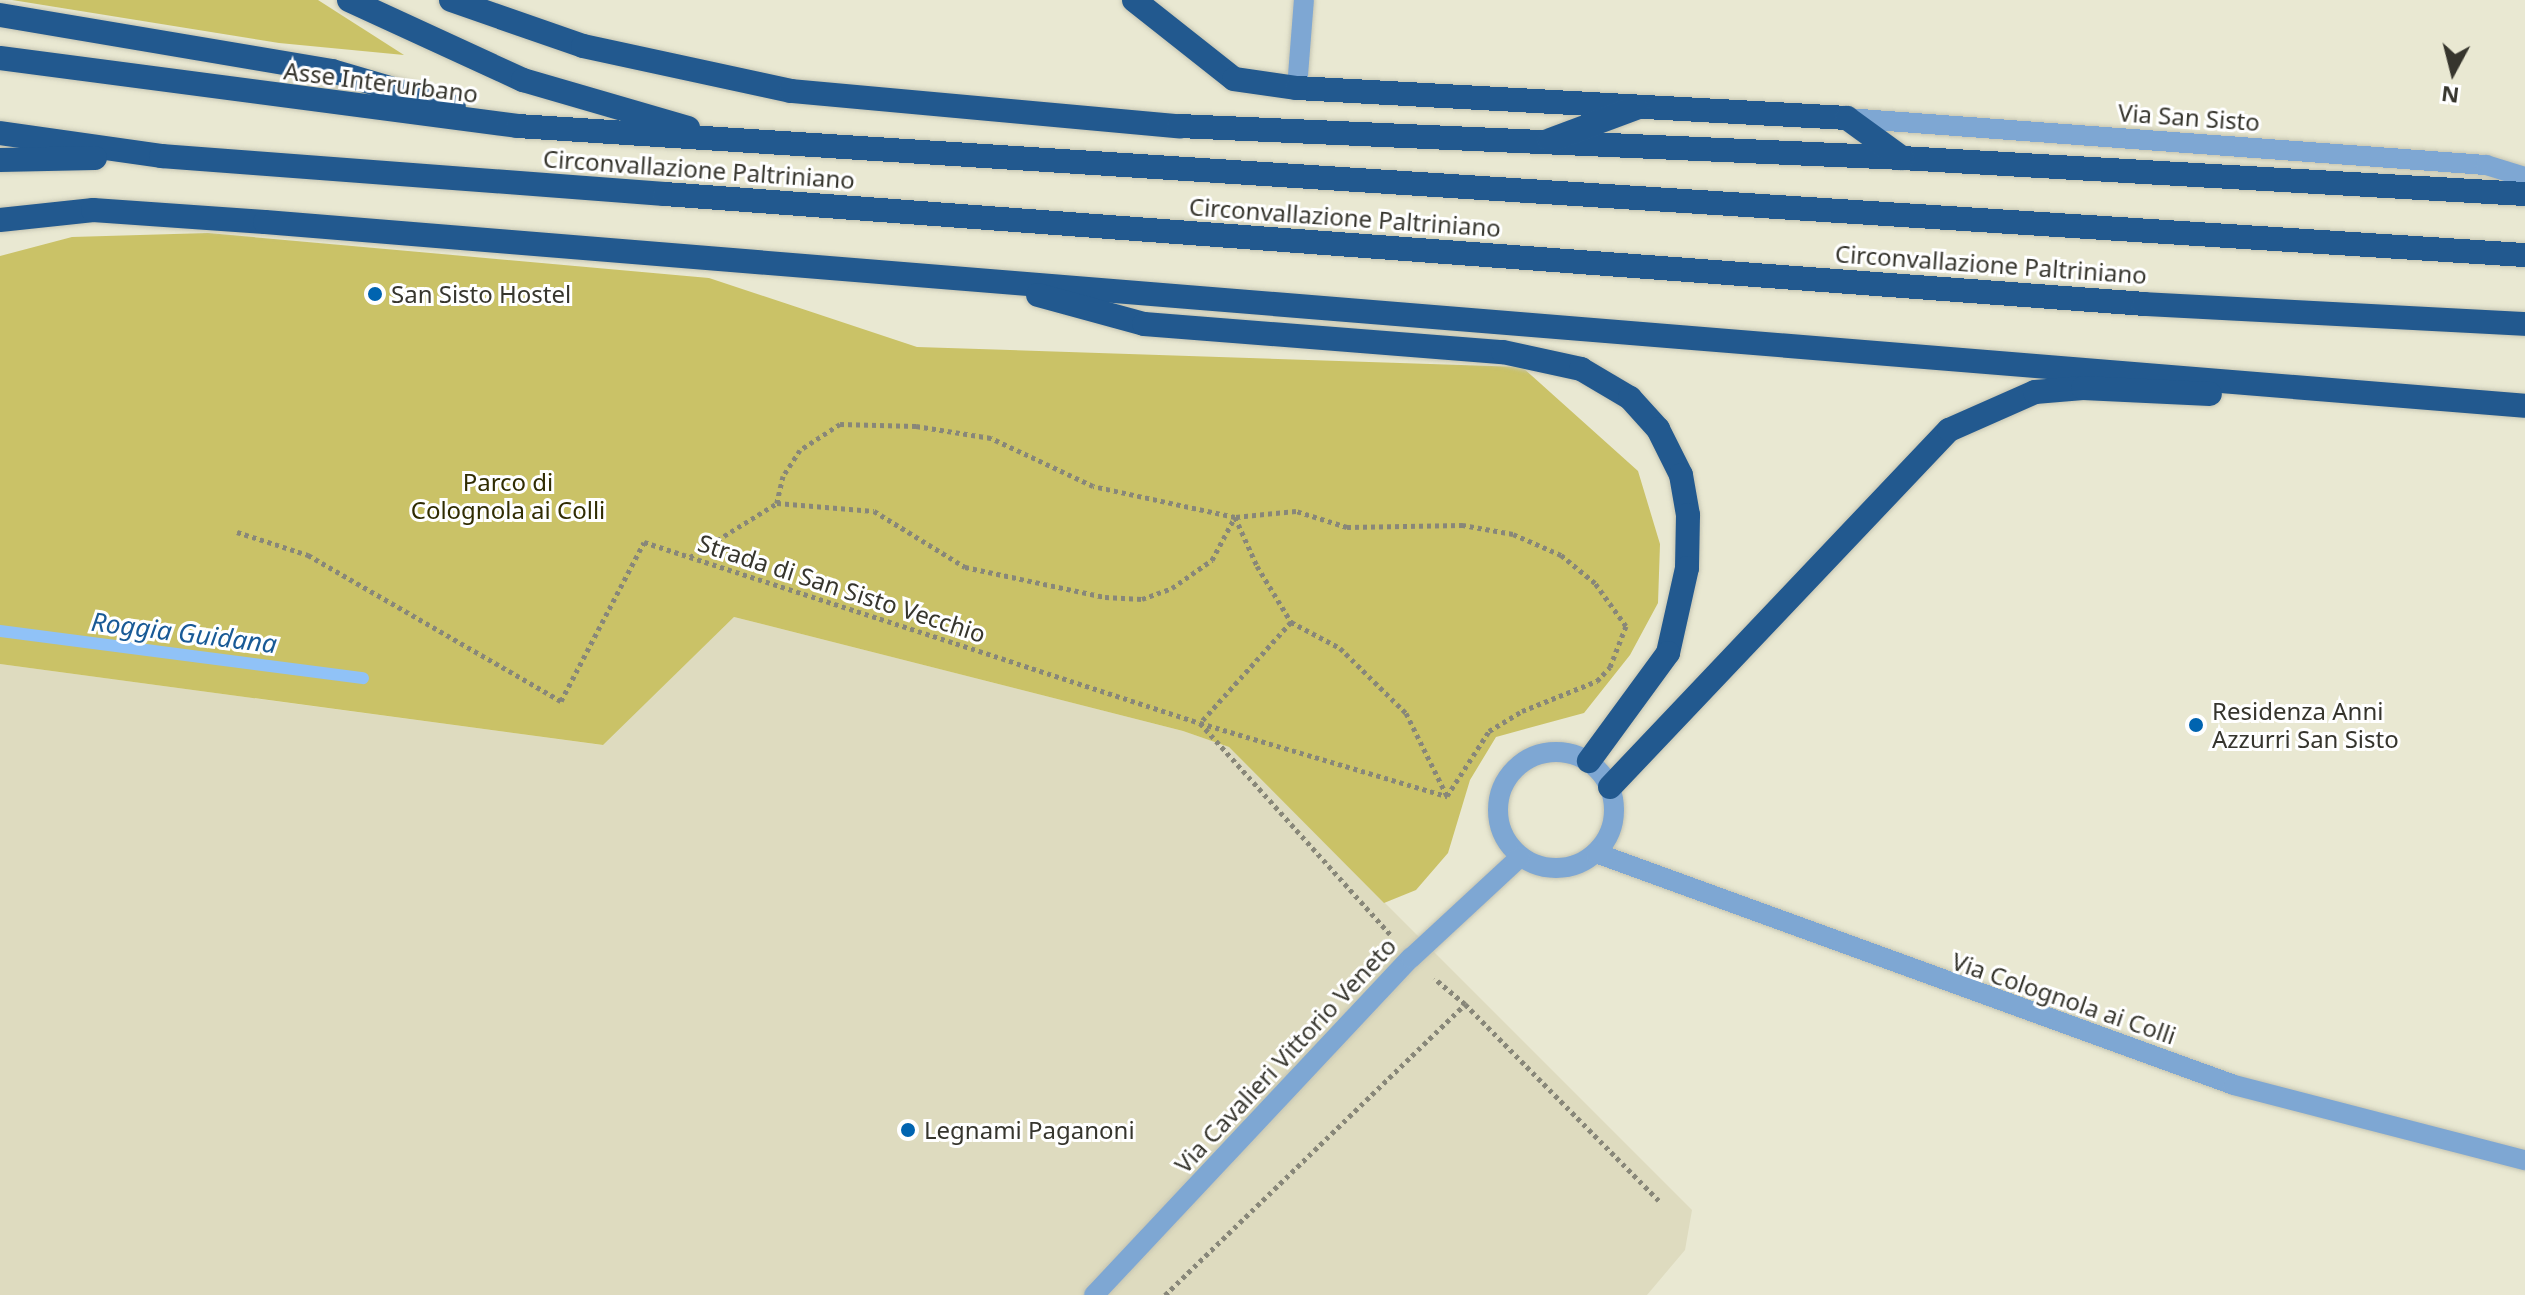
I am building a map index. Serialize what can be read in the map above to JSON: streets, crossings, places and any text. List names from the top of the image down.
{
  "streets": {
    "highway": ["Asse Interurbano", "Circonvallazione Paltriniano"],
    "street": ["Via San Sisto", "Via Colognola ai Colli", "Via Cavalieri Vittorio Veneto"],
    "path": ["Strada di San Sisto Vecchio"]
  },
  "crossings": [
    ["Asse Interurbano", "Circonvallazione Paltriniano"],
    ["Via Colognola ai Colli", "Via Cavalieri Vittorio Veneto"]
  ],
  "water": ["Roggia Guidana"],
  "parks": ["Parco di Colognola ai Colli"],
  "places": ["San Sisto Hostel", "Residenza Anni Azzurri San Sisto", "Legnami Paganoni"],
  "north": "bottom"
}
